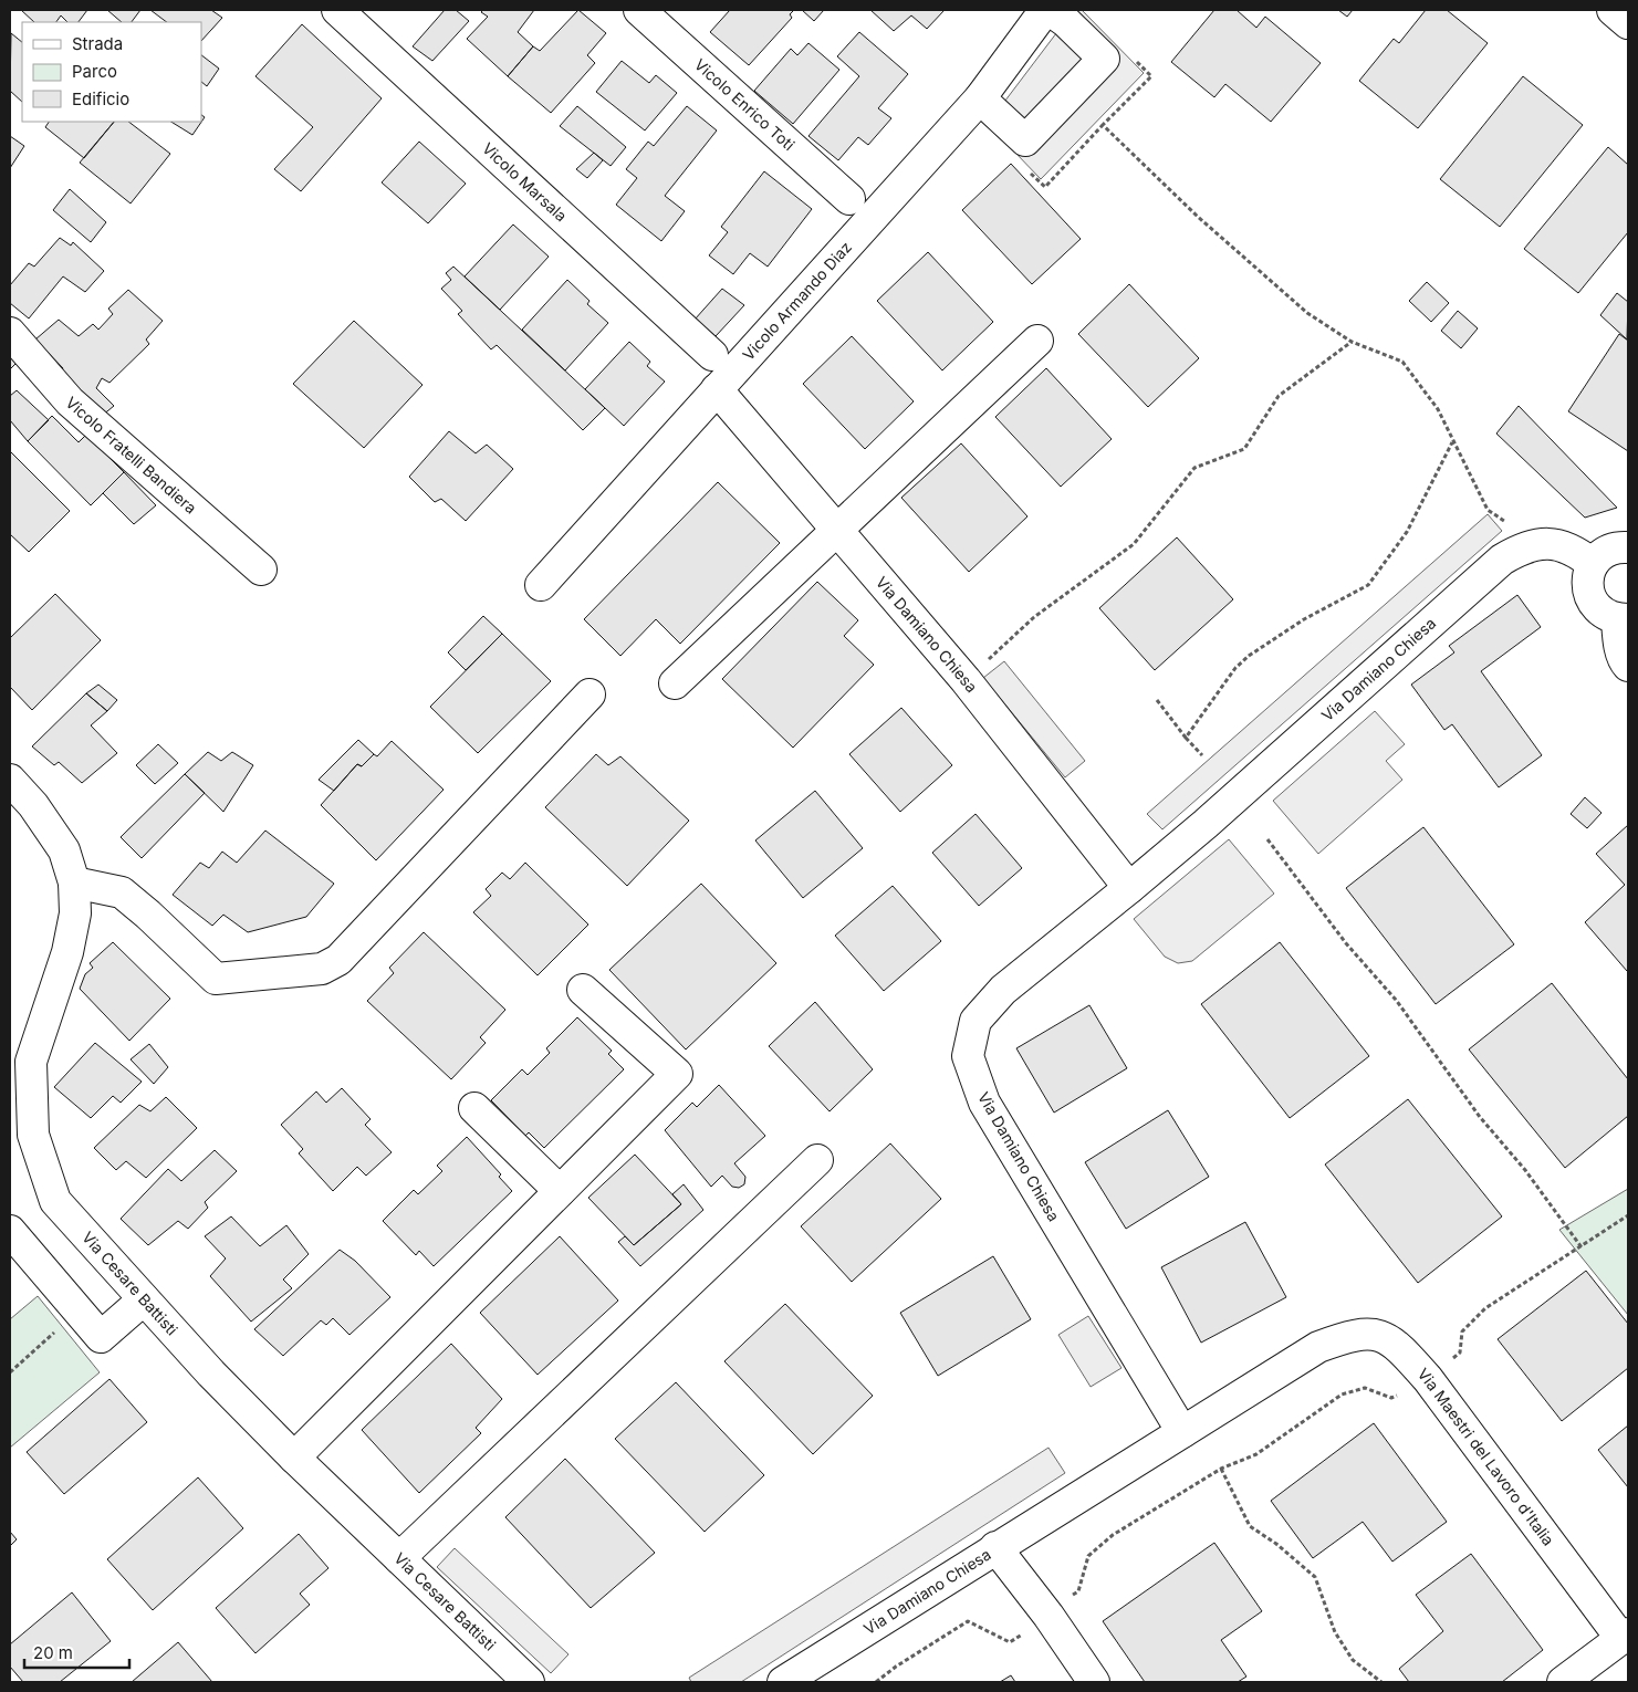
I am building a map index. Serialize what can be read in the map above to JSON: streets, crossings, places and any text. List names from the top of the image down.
{
  "streets": {
    "street": [
      "Vicolo Enrico Toti",
      "Vicolo Marsala",
      "Vicolo Armando Diaz",
      "Vicolo Fratelli Bandiera",
      "Via Damiano Chiesa",
      "Via Cesare Battisti",
      "Via Maestri del Lavoro d'Italia"
    ]
  },
  "crossings": [
    ["Vicolo Armando Diaz", "Via Damiano Chiesa"],
    ["Via Damiano Chiesa", "Via Maestri del Lavoro d'Italia"]
  ],
  "legend": ["Strada", "Parco", "Edificio"],
  "scale_bar": "20 m"
}
